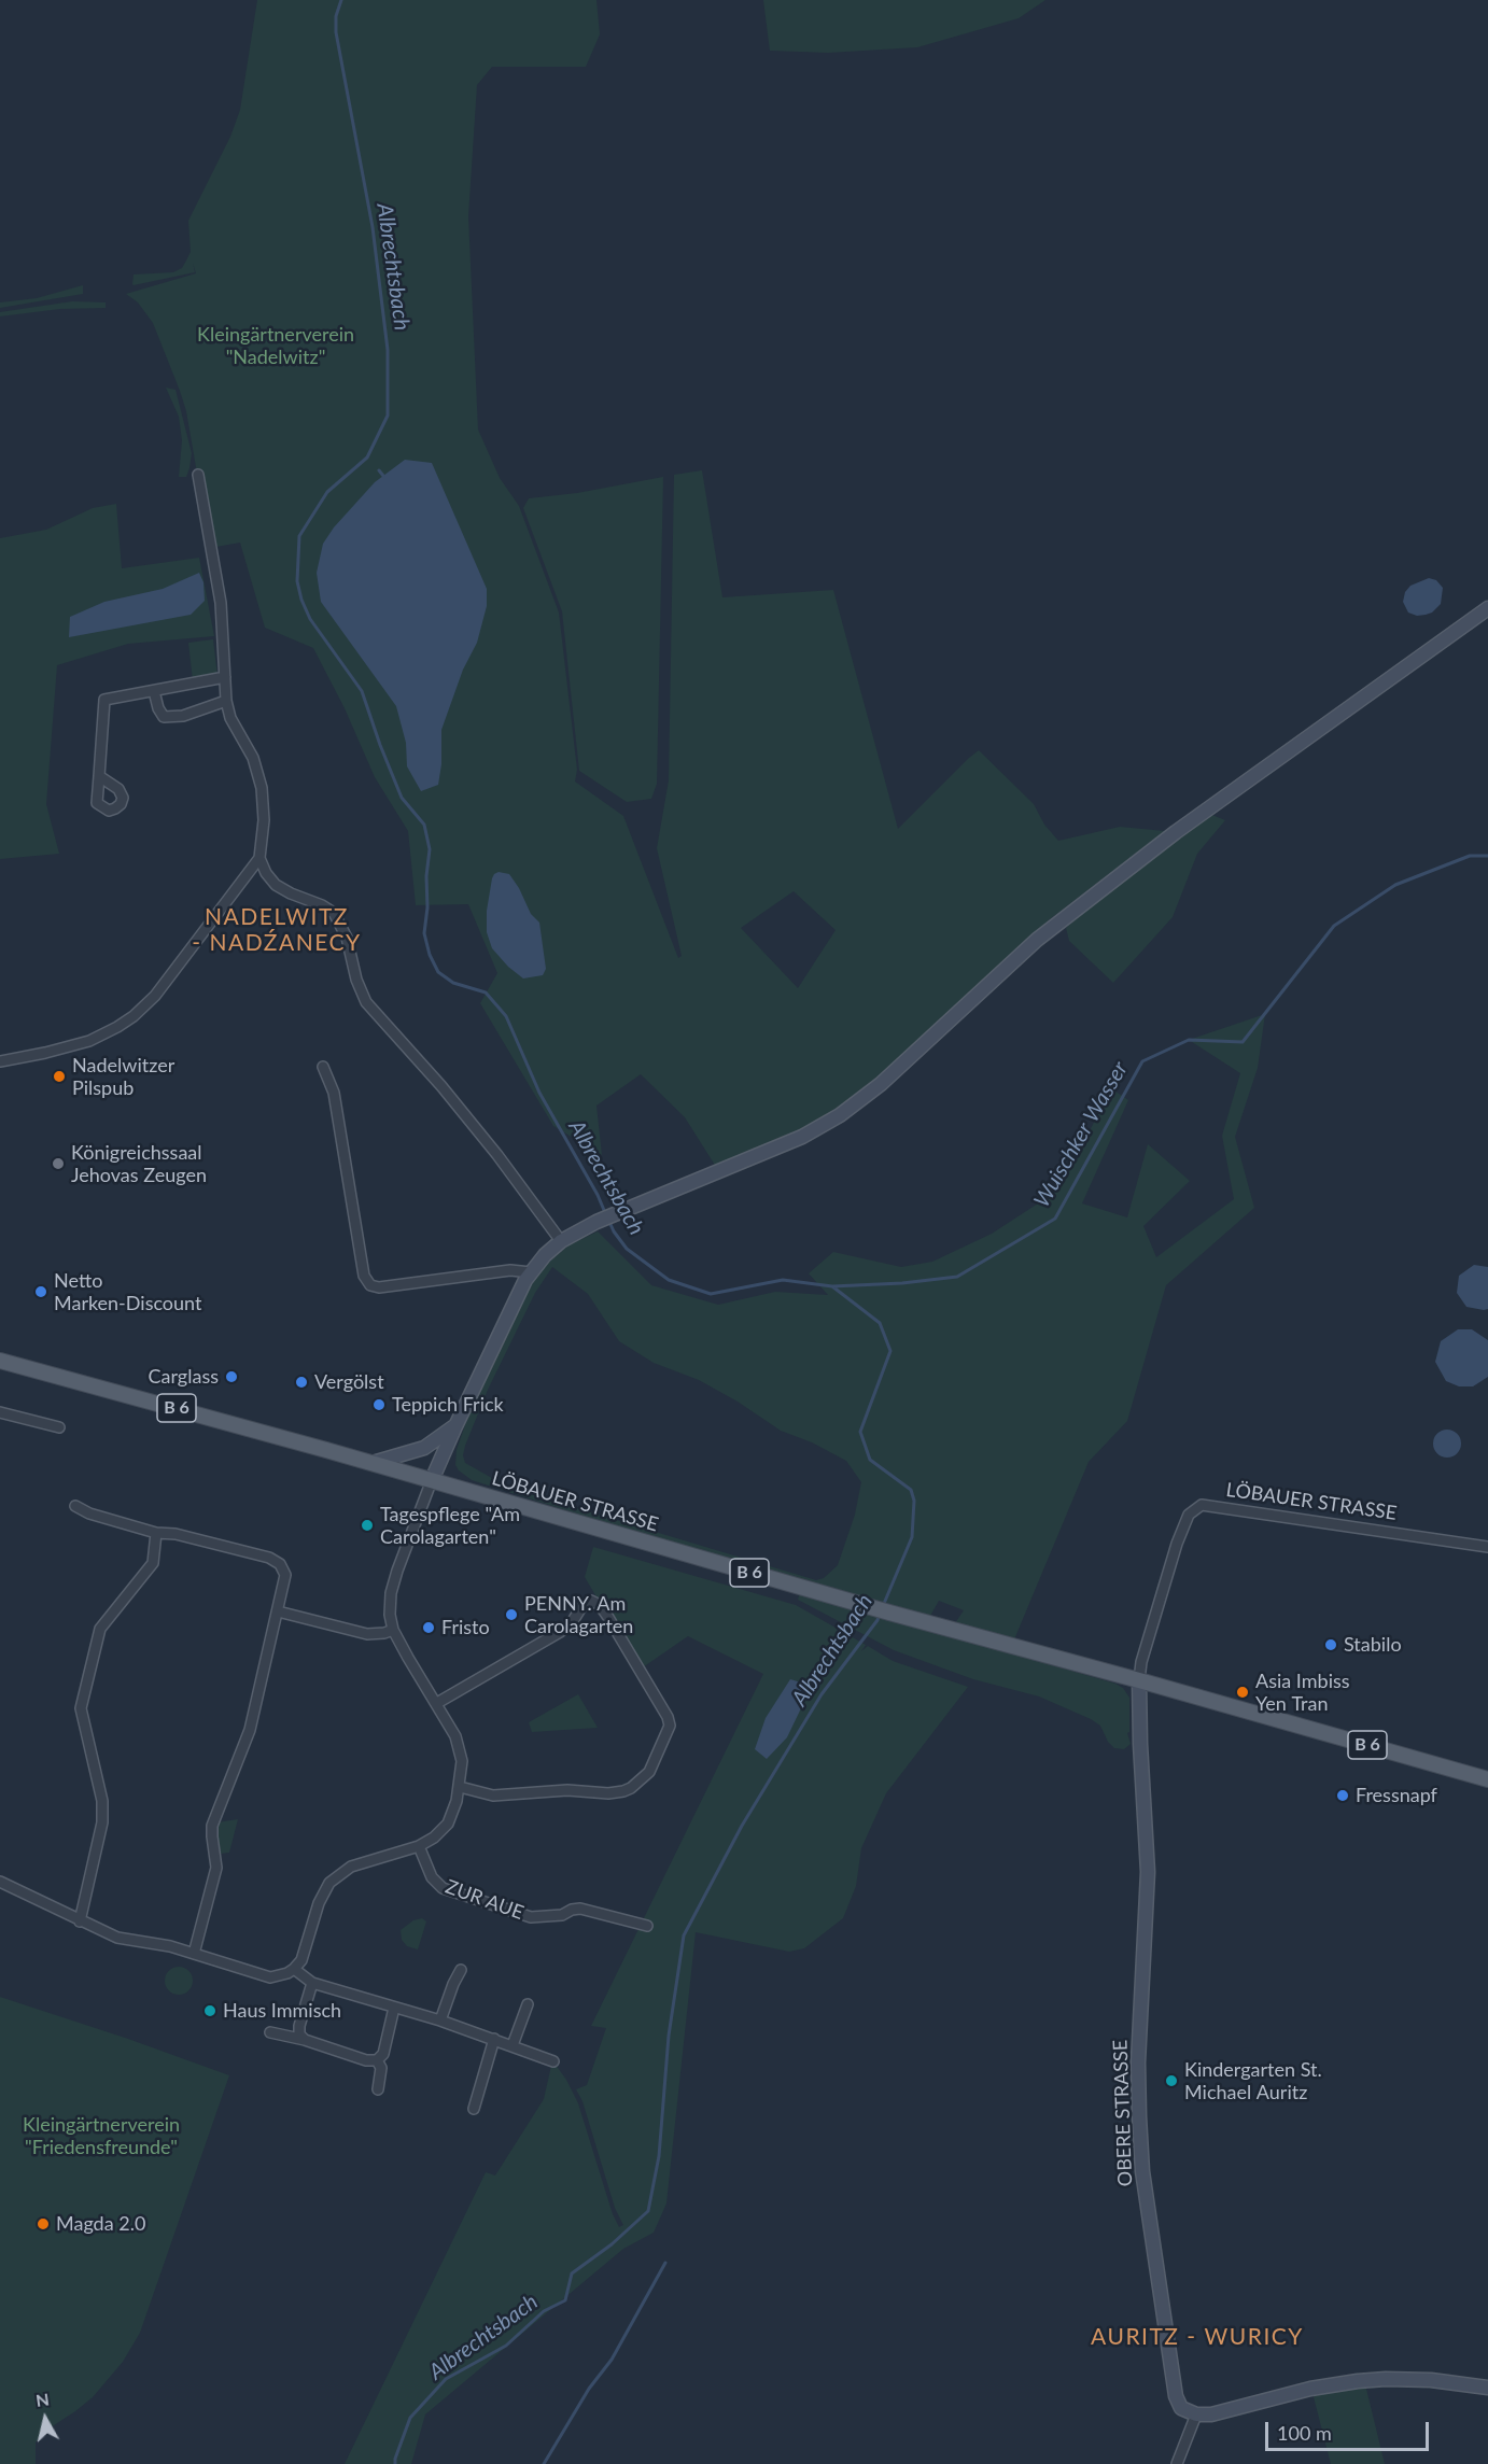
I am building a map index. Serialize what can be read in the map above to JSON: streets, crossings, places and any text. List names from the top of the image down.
{
  "streets": {
    "main road": ["B 6", "LÖBAUER STRASSE", "OBERE STRASSE"],
    "street": ["ZUR AUE"]
  },
  "crossings": [
    ["LÖBAUER STRASSE", "OBERE STRASSE"]
  ],
  "districts": ["NADELWITZ - NADŹANECY", "AURITZ - WURICY"],
  "water": ["Albrechtsbach", "Wuischker Wasser"],
  "parks": ["Kleingärtnerverein \"Nadelwitz\"", "Kleingärtnerverein \"Friedensfreunde\""],
  "places": [
    "Nadelwitzer Pilspub",
    "Königreichssaal Jehovas Zeugen",
    "Netto Marken-Discount",
    "Carglass",
    "Vergölst",
    "Teppich Frick",
    "Tagespflege \"Am Carolagarten\"",
    "PENNY. Am Carolagarten",
    "Fristo",
    "Stabilo",
    "Asia Imbiss Yen Tran",
    "Fressnapf",
    "Haus Immisch",
    "Kindergarten St. Michael Auritz",
    "Magda 2.0"
  ],
  "scale_bar": "100 m",
  "north": "top"
}
